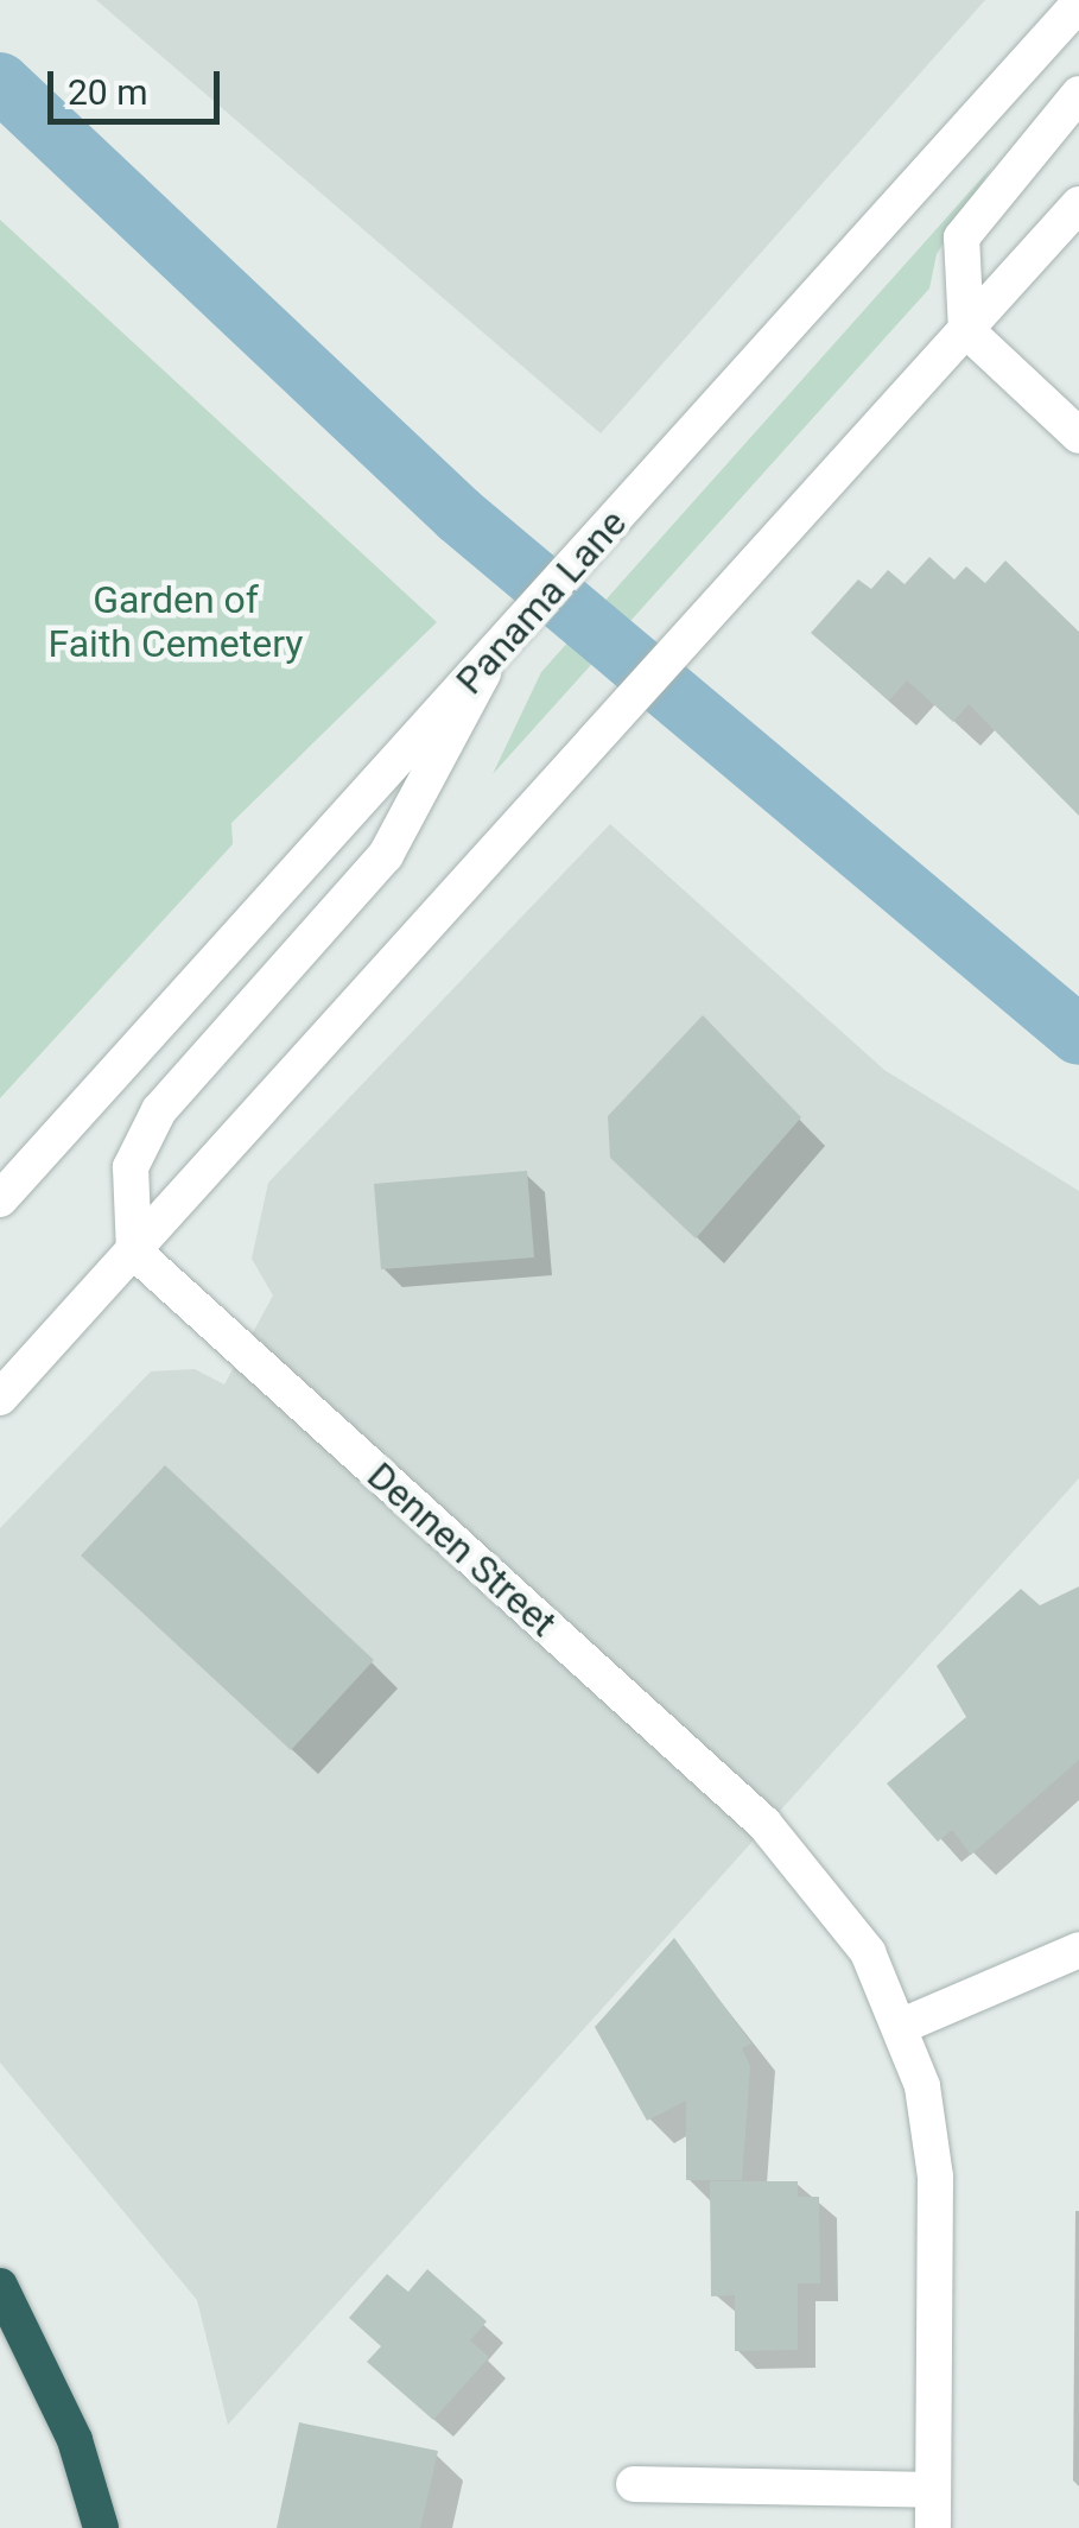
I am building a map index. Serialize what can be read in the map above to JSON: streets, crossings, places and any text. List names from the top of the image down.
{
  "streets": {
    "main road": ["Panama Lane", "Dennen Street"]
  },
  "parks": ["Garden of Faith Cemetery"],
  "scale_bar": "20 m"
}
